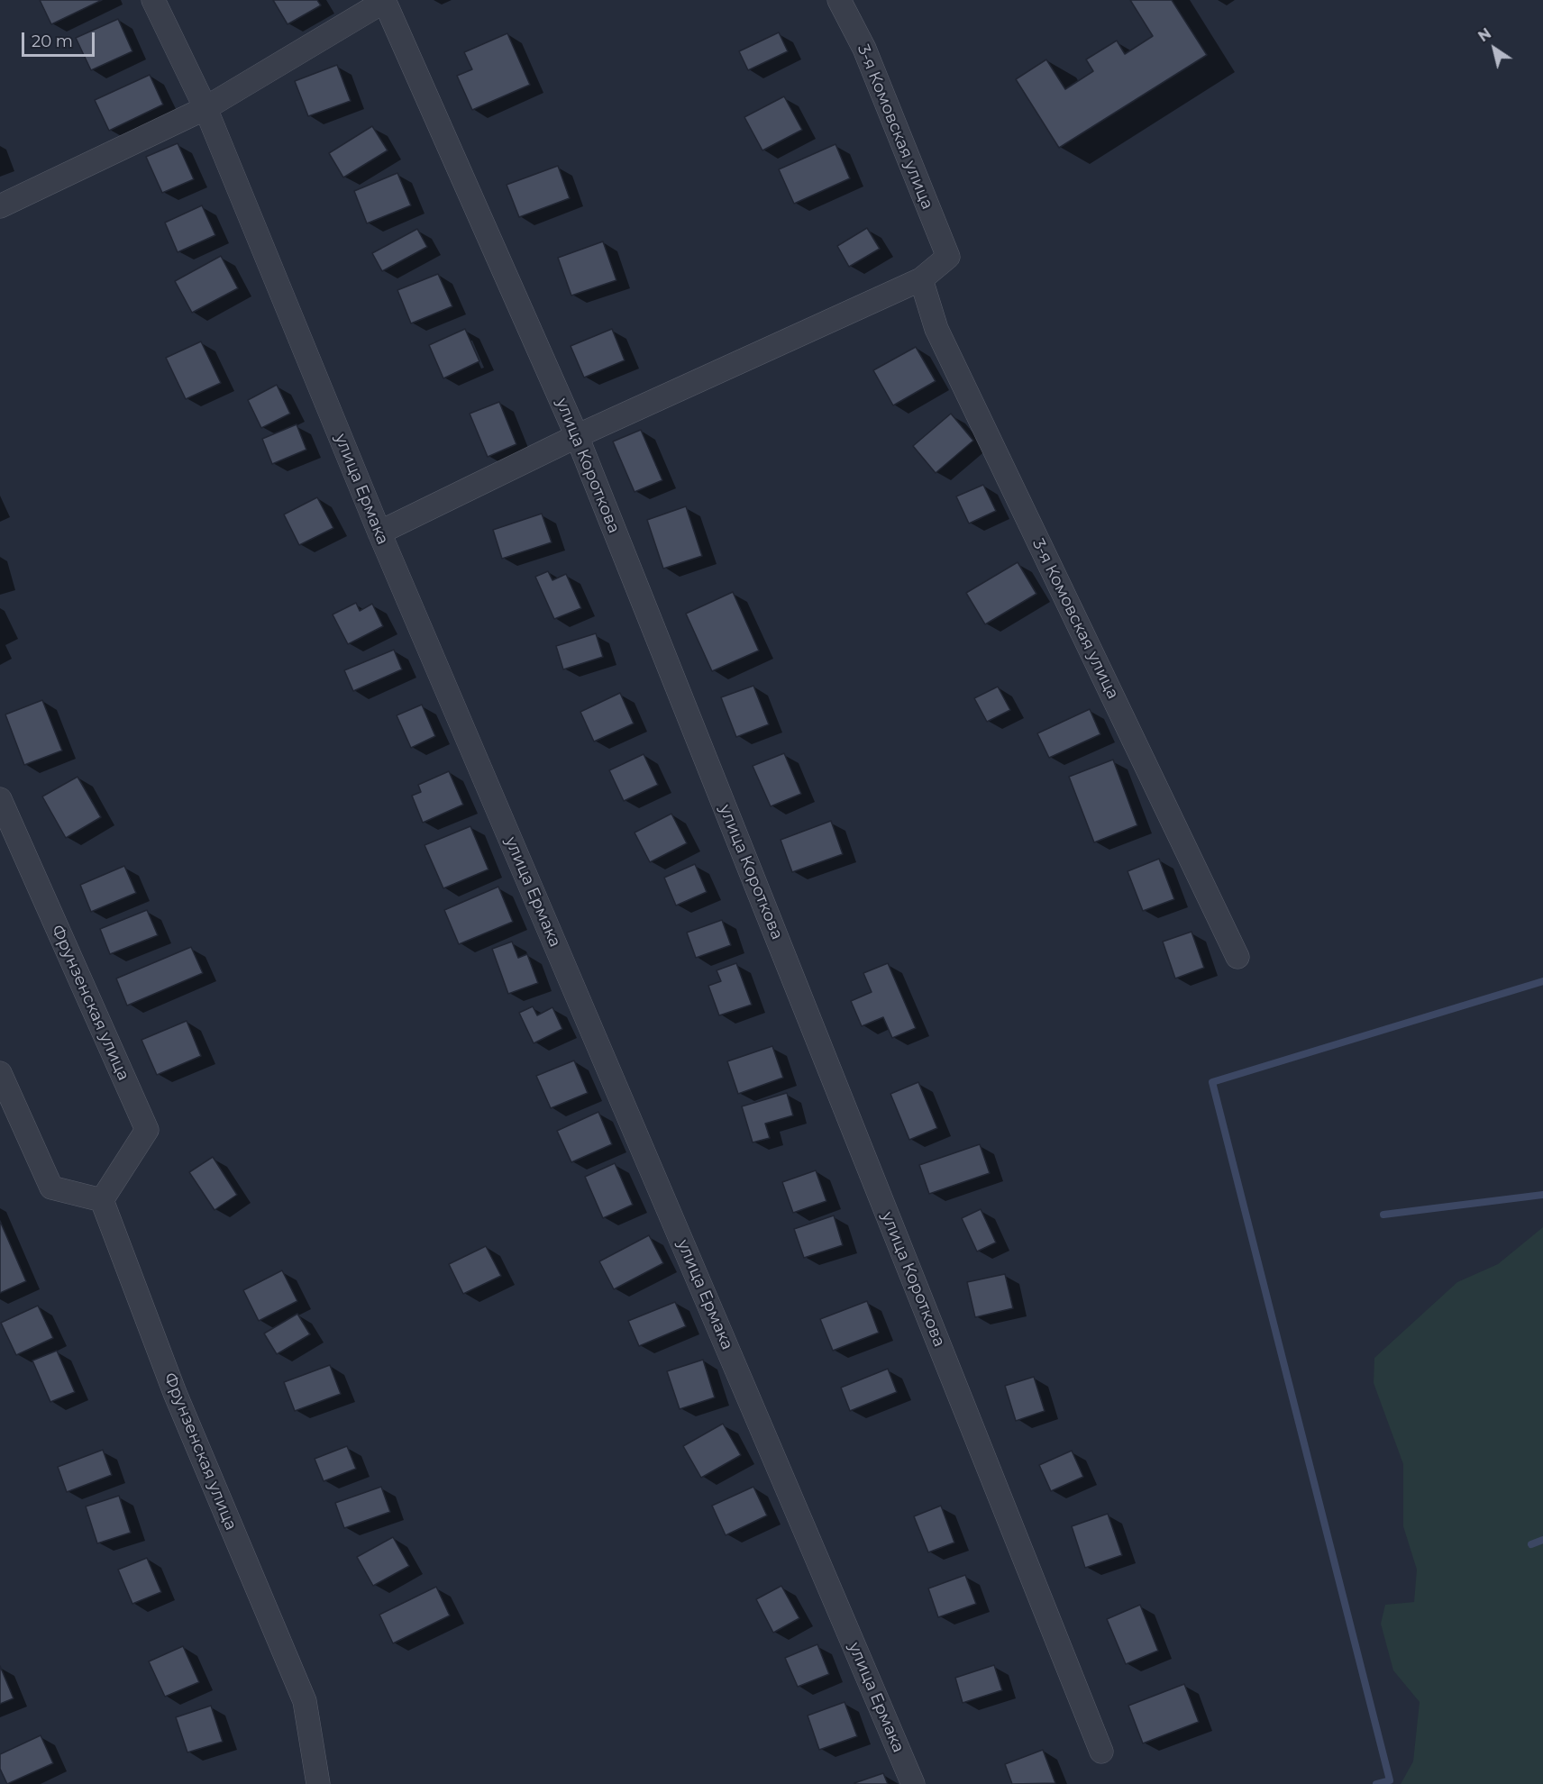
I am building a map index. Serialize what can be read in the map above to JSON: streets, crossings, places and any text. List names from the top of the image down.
{
  "streets": {
    "street": [
      "3-я Комовская улица",
      "улица Короткова",
      "улица Ермака",
      "Фрунзенская улица"
    ]
  },
  "scale_bar": "20 m",
  "north": "top left"
}
